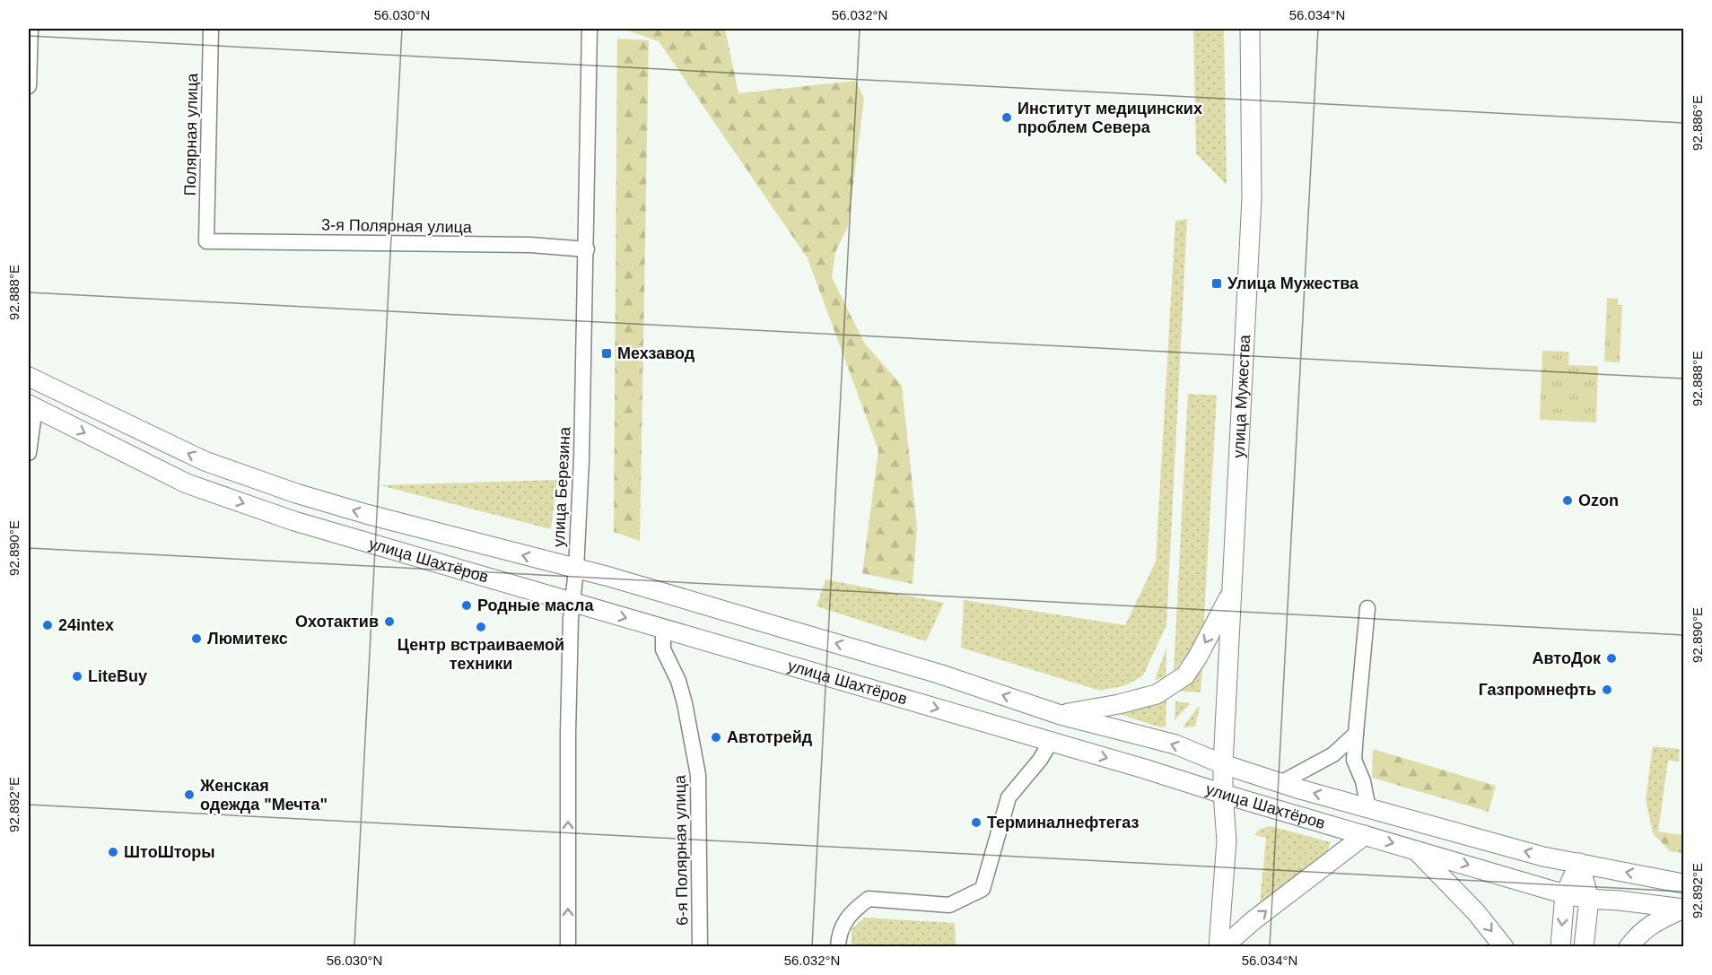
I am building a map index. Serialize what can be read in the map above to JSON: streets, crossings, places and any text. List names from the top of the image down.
{
  "streets": {
    "main road": ["улица Мужества", "улица Шахтёров"],
    "street": [
      "Полярная улица",
      "3-я Полярная улица",
      "улица Березина",
      "6-я Полярная улица"
    ]
  },
  "crossings": [
    ["Полярная улица", "3-я Полярная улица"],
    ["3-я Полярная улица", "улица Березина"],
    ["улица Мужества", "улица Шахтёров"],
    ["улица Березина", "улица Шахтёров"],
    ["улица Шахтёров", "6-я Полярная улица"]
  ],
  "one_way": ["улица Березина"],
  "places": {
    "other": [
      "Институт медицинских проблем Севера",
      "Ozon",
      "Родные масла",
      "Охотактив",
      "24intex",
      "Центр встраиваемой техники",
      "Люмитекс",
      "АвтоДок",
      "LiteBuy",
      "Газпромнефть",
      "Автотрейд",
      "Женская одежда \"Мечта\"",
      "Терминалнефтегаз",
      "ШтоШторы"
    ],
    "transit": ["Улица Мужества", "Мехзавод"]
  },
  "coordinates": [
    "56.030°N",
    "56.032°N",
    "56.034°N",
    "92.886°E",
    "92.888°E",
    "92.890°E",
    "92.892°E"
  ]
}
